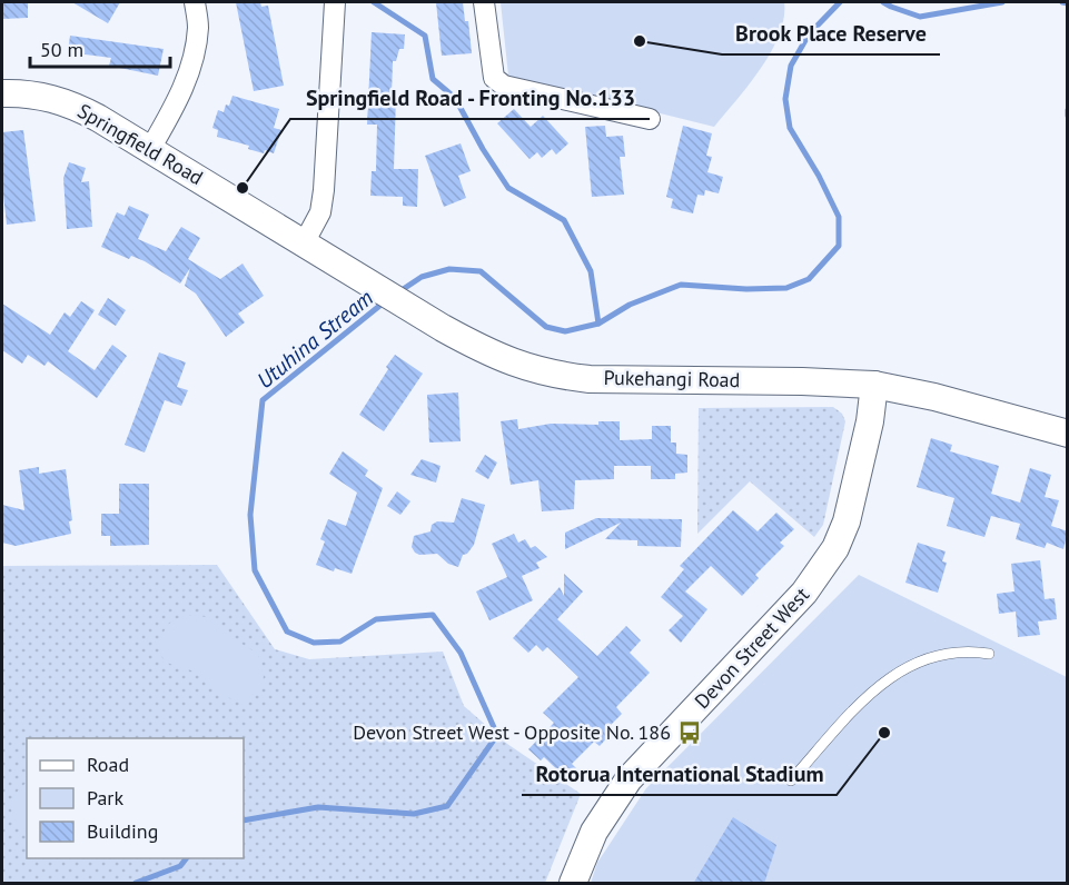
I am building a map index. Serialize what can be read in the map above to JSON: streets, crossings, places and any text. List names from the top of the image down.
{
  "streets": {
    "main road": ["Springfield Road", "Pukehangi Road", "Devon Street West"]
  },
  "crossings": [
    ["Springfield Road", "Pukehangi Road"],
    ["Pukehangi Road", "Devon Street West"]
  ],
  "water": ["Utuhina Stream"],
  "places": {
    "other": ["Brook Place Reserve", "Springfield Road - Fronting No.133", "Rotorua International Stadium"],
    "bus stop": ["Devon Street West - Opposite No. 186"]
  },
  "legend": ["Road", "Park", "Building"],
  "scale_bar": "50 m"
}
